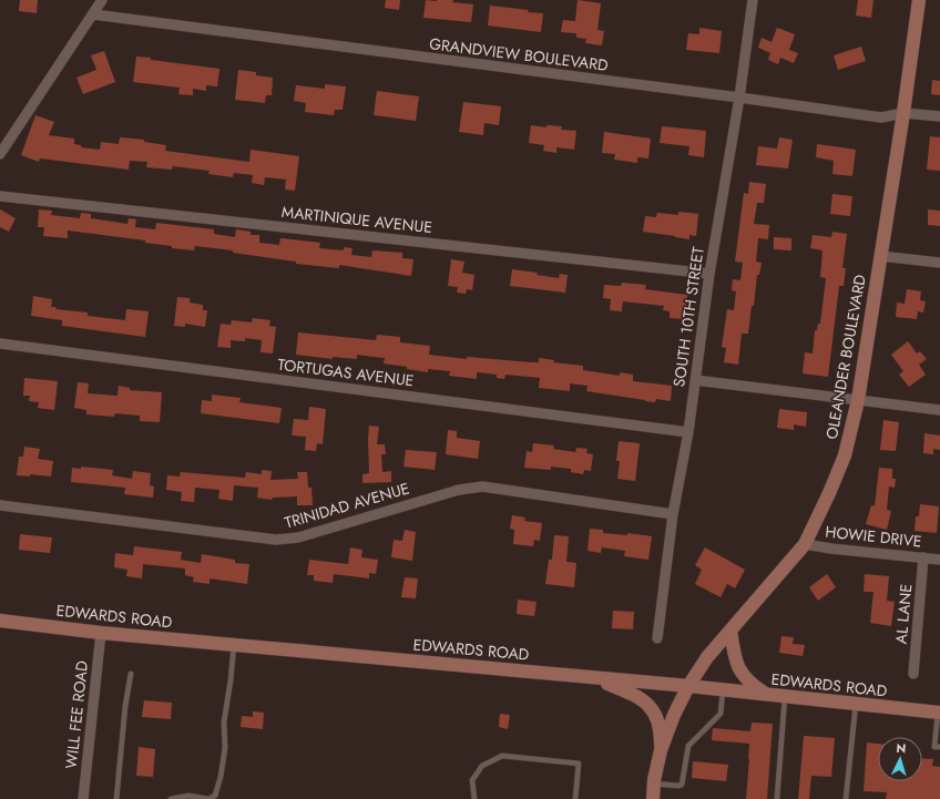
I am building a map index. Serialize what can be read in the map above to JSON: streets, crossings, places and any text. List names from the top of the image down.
{
  "streets": {
    "main road": ["OLEANDER BOULEVARD", "EDWARDS ROAD"],
    "street": [
      "GRANDVIEW BOULEVARD",
      "MARTINIQUE AVENUE",
      "SOUTH 10TH STREET",
      "TORTUGAS AVENUE",
      "TRINIDAD AVENUE",
      "HOWIE DRIVE",
      "AL LANE",
      "WILL FEE ROAD"
    ]
  },
  "crossings": [
    ["GRANDVIEW BOULEVARD", "SOUTH 10TH STREET"],
    ["GRANDVIEW BOULEVARD", "OLEANDER BOULEVARD"],
    ["MARTINIQUE AVENUE", "SOUTH 10TH STREET"],
    ["SOUTH 10TH STREET", "TORTUGAS AVENUE"],
    ["SOUTH 10TH STREET", "TRINIDAD AVENUE"],
    ["OLEANDER BOULEVARD", "HOWIE DRIVE"],
    ["OLEANDER BOULEVARD", "EDWARDS ROAD"],
    ["HOWIE DRIVE", "AL LANE"],
    ["EDWARDS ROAD", "WILL FEE ROAD"]
  ],
  "north": "top"
}
